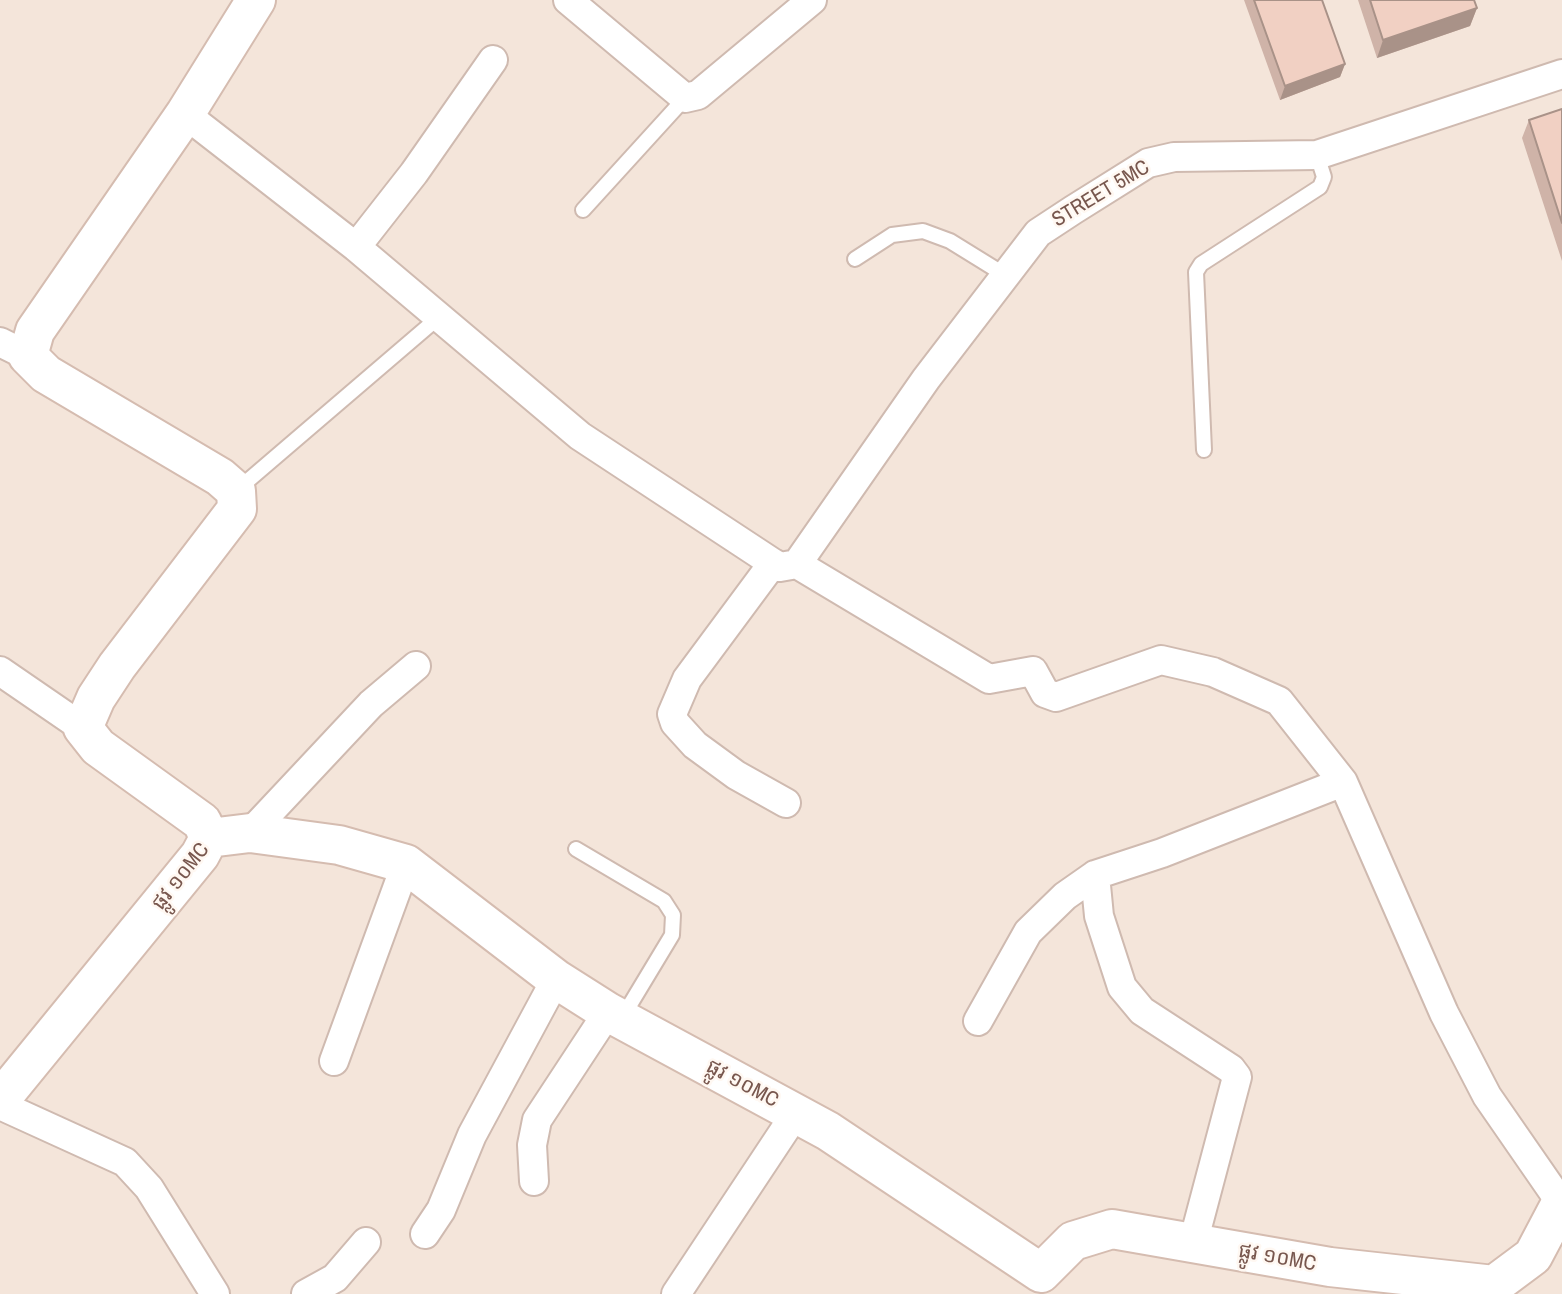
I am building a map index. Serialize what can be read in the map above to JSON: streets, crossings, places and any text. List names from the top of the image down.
{
  "streets": {
    "street": ["STREET 5MC", "ផ្លូវ ១០MC"]
  }
}
